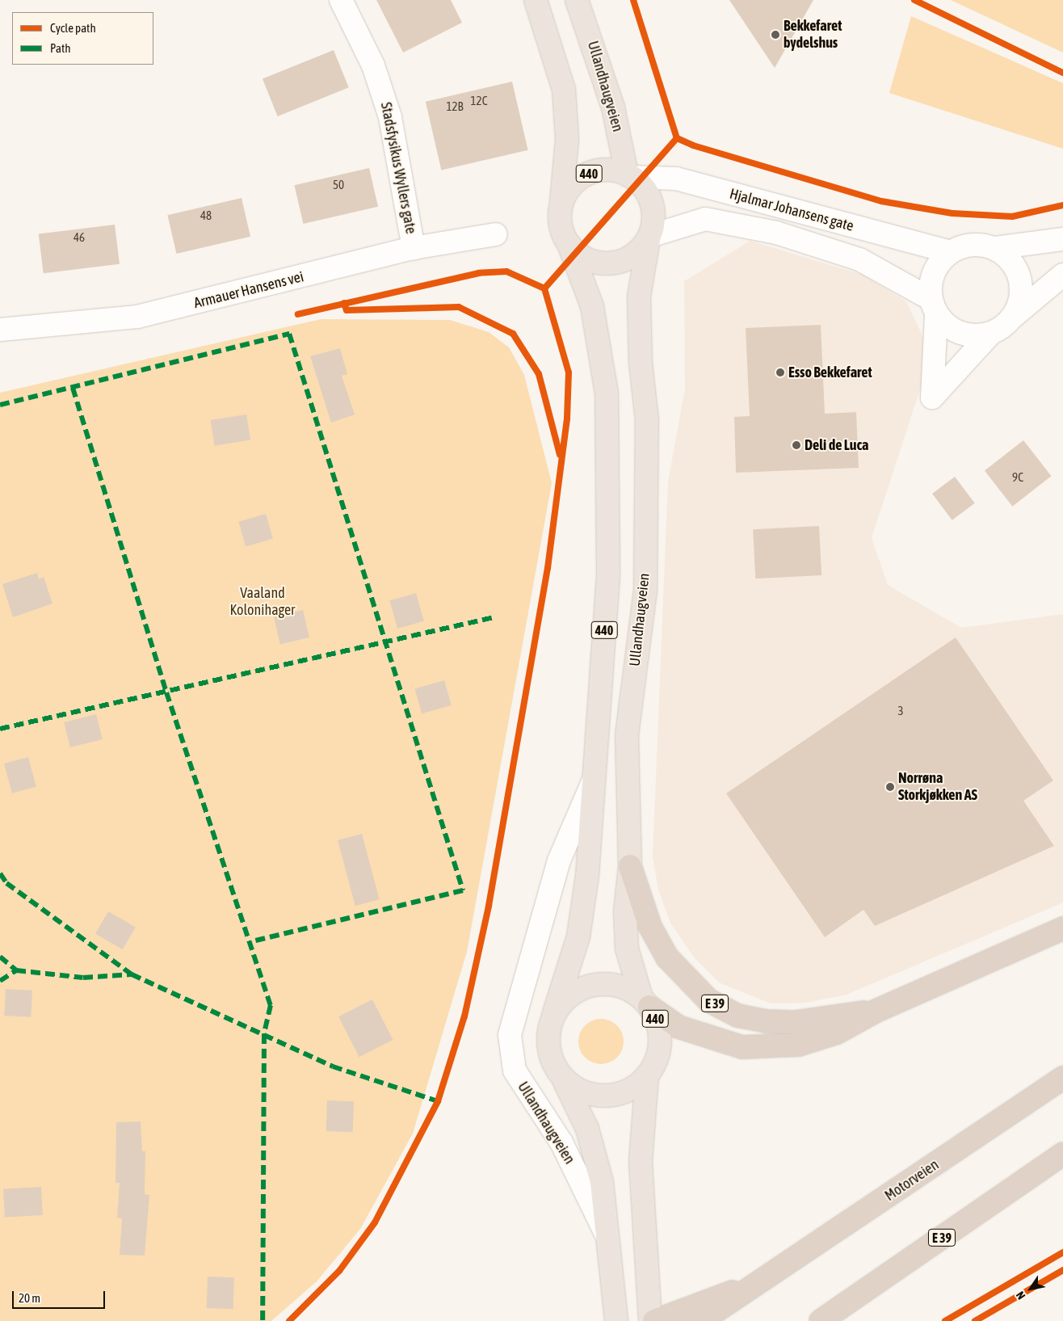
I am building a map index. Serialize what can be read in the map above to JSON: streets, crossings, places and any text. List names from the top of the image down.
{
  "streets": {
    "highway": ["E 39", "Motorveien"],
    "main road": ["Ullandhaugveien", "440"],
    "street": ["Stadsfysikus Wyllers gate", "Hjalmar Johansens gate", "Armauer Hansens vei"]
  },
  "crossings": [
    ["Ullandhaugveien", "440"],
    ["Ullandhaugveien", "Hjalmar Johansens gate"],
    ["Ullandhaugveien", "E 39"],
    ["Stadsfysikus Wyllers gate", "Armauer Hansens vei"],
    ["440", "Hjalmar Johansens gate"],
    ["440", "E 39"]
  ],
  "parks": ["Vaaland Kolonihager"],
  "places": [
    "Bekkefaret bydelshus",
    "Esso Bekkefaret",
    "Deli de Luca",
    "Norrøna Storkjøkken AS"
  ],
  "house_numbers": [
    "12C",
    "12B",
    "50",
    "48",
    "46",
    "9C",
    "3"
  ],
  "legend": ["Cycle path", "Path"],
  "scale_bar": "20 m",
  "north": "bottom left"
}
